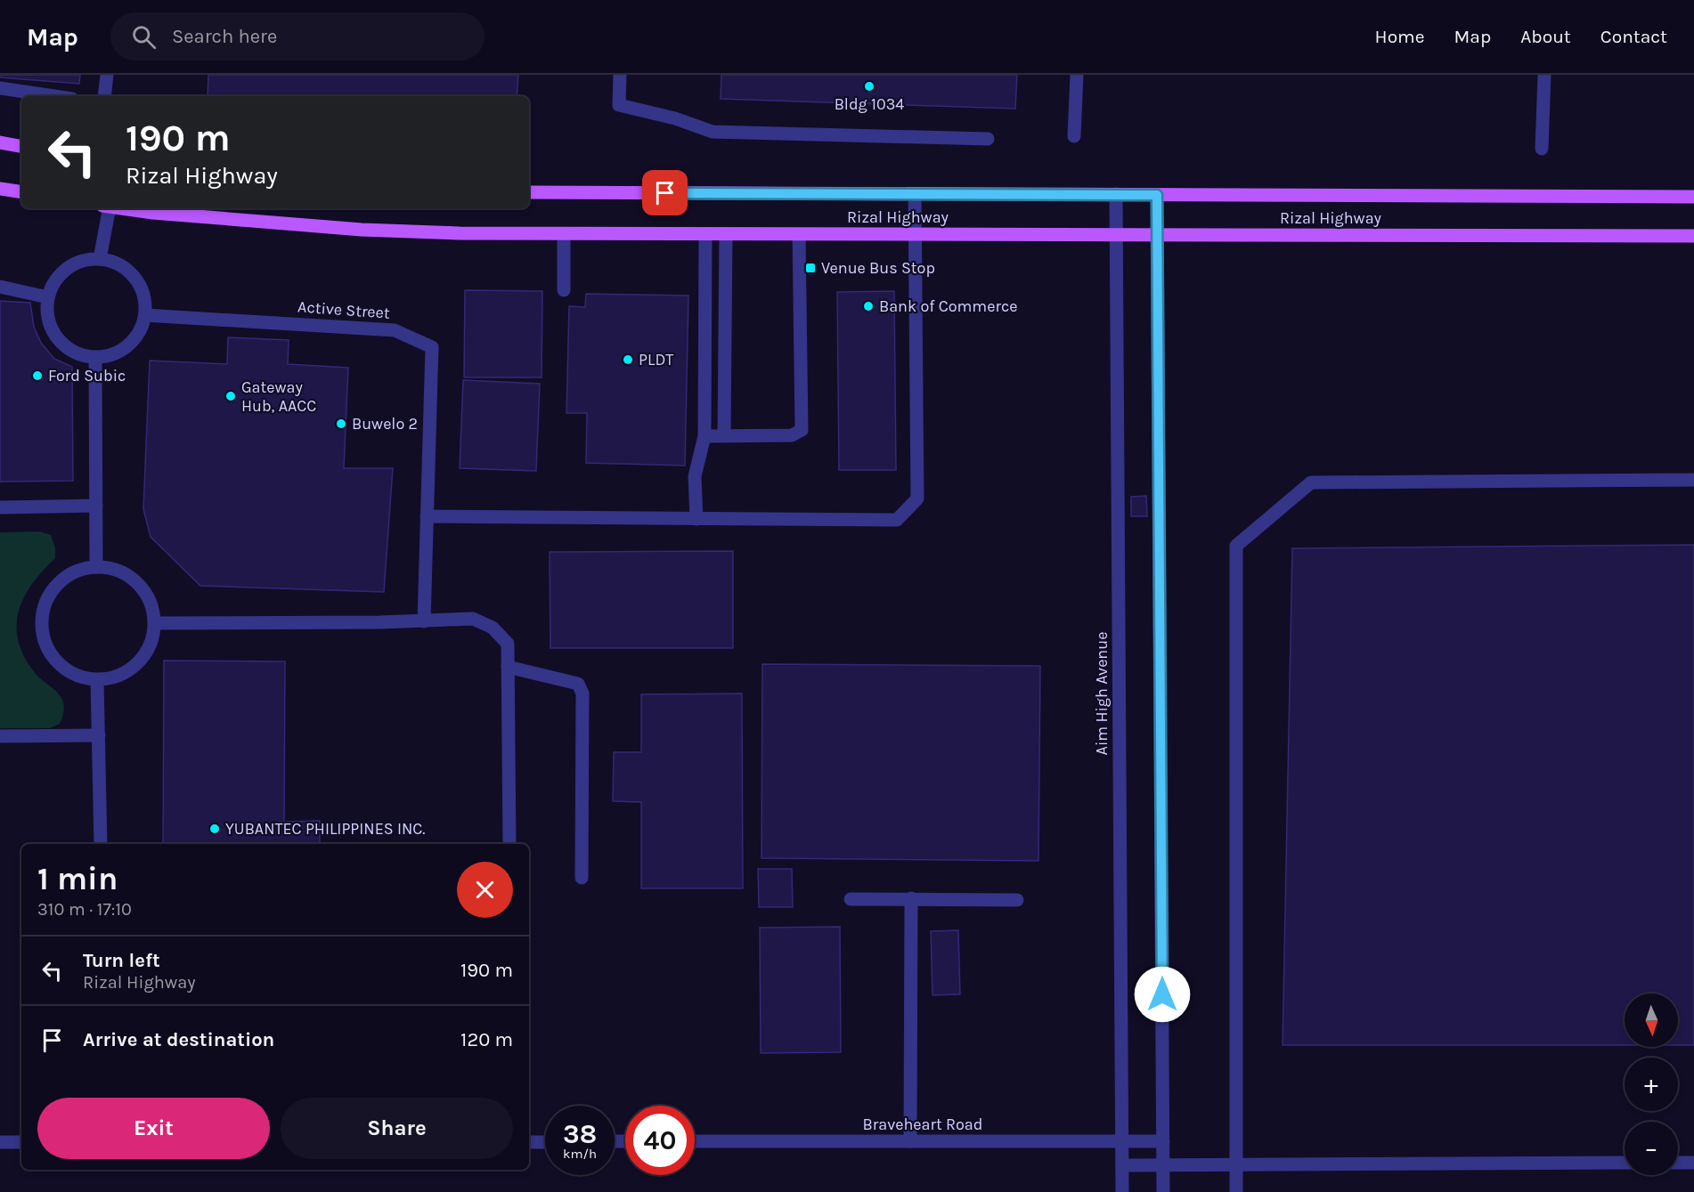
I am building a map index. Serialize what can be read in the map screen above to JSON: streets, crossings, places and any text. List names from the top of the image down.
{
  "streets": {
    "main road": ["Rizal Highway"],
    "street": ["Active Street", "Aim High Avenue", "Braveheart Road"]
  },
  "crossings": [
    ["Rizal Highway", "Aim High Avenue"],
    ["Aim High Avenue", "Braveheart Road"]
  ],
  "places": {
    "other": [
      "Bldg 1034",
      "Bank of Commerce",
      "PLDT",
      "Ford Subic",
      "Gateway Hub, AACC",
      "Buwelo 2",
      "YUBANTEC PHILIPPINES INC."
    ],
    "transit": ["Venue Bus Stop"]
  },
  "north": "bottom",
  "page": {
    "header": "Map",
    "search": "Search here",
    "nav": [
      "Home",
      "Map",
      "About",
      "Contact"
    ],
    "turn": ["190 m", "Rizal Highway"],
    "heading": ["1 min", "310 m · 17:10"],
    "list": [
      {
        "name": "Turn left",
        "note": "Rizal Highway",
        "value": "190 m"
      },
      {
        "name": "Arrive at destination",
        "value": "120 m"
      }
    ],
    "map_buttons": ["+", "−"],
    "buttons": ["Exit", "Share"],
    "speed": "38 km/h",
    "limit": "40"
  }
}
